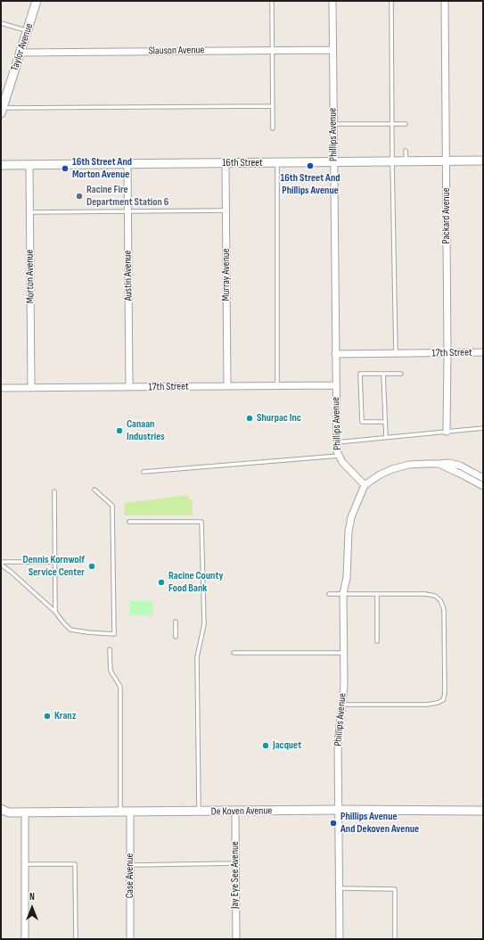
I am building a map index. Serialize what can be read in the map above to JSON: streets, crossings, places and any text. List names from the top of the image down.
{
  "streets": {
    "street": [
      "Taylor Avenue",
      "Slauson Avenue",
      "Phillips Avenue",
      "16th Street",
      "Packard Avenue",
      "Murray Avenue",
      "Austin Avenue",
      "Morton Avenue",
      "17th Street",
      "De Koven Avenue",
      "Jay Eye See Avenue",
      "Case Avenue"
    ]
  },
  "crossings": [
    ["Taylor Avenue", "Slauson Avenue"],
    ["Slauson Avenue", "Phillips Avenue"],
    ["Phillips Avenue", "16th Street"],
    ["Phillips Avenue", "17th Street"],
    ["Phillips Avenue", "De Koven Avenue"],
    ["16th Street", "Packard Avenue"],
    ["16th Street", "Murray Avenue"],
    ["16th Street", "Austin Avenue"],
    ["16th Street", "Morton Avenue"],
    ["Packard Avenue", "17th Street"],
    ["Murray Avenue", "17th Street"],
    ["Austin Avenue", "17th Street"],
    ["Morton Avenue", "17th Street"],
    ["De Koven Avenue", "Jay Eye See Avenue"],
    ["De Koven Avenue", "Case Avenue"]
  ],
  "places": [
    "16th Street And Phillips Avenue",
    "16th Street And Morton Avenue",
    "Racine Fire Department Station 6",
    "Shurpac Inc",
    "Canaan Industries",
    "Dennis Kornwolf Service Center",
    "Racine County Food Bank",
    "Kranz",
    "Jacquet",
    "Phillips Avenue And Dekoven Avenue"
  ],
  "north": "top"
}
